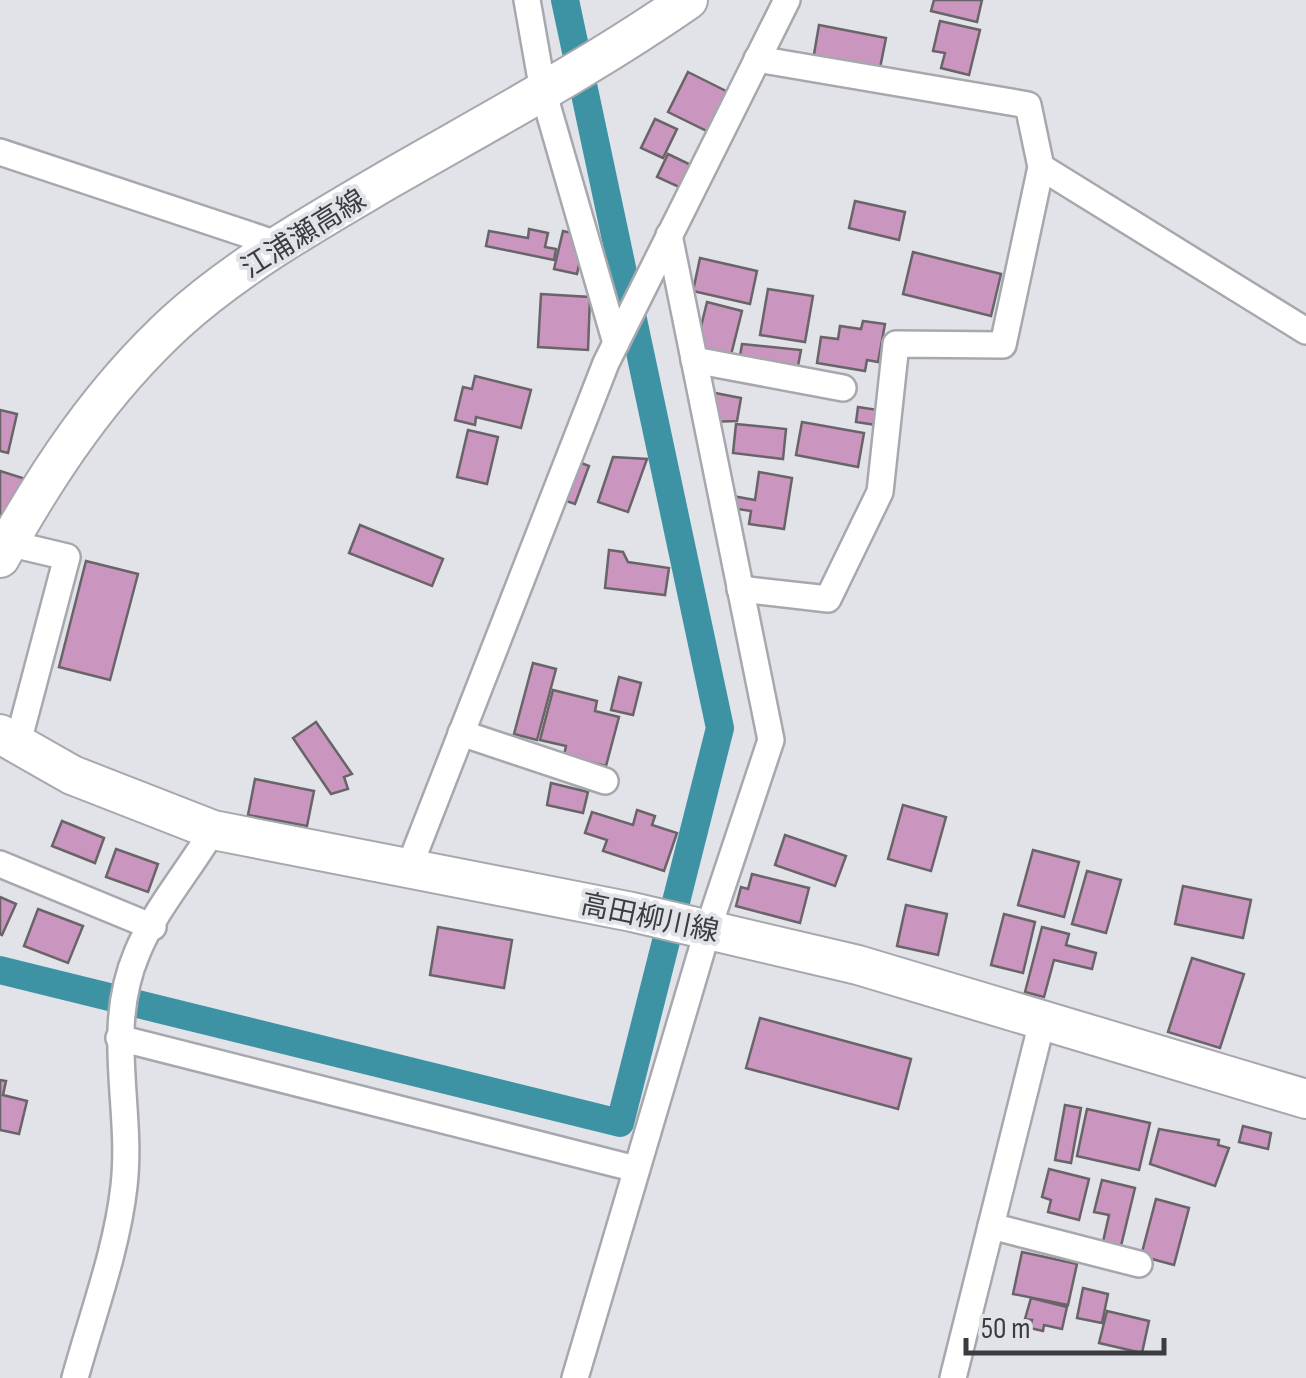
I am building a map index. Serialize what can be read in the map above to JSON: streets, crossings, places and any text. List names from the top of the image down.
{
  "streets": {
    "main road": ["江浦瀬高線", "高田柳川線"]
  },
  "scale_bar": "50 m"
}
